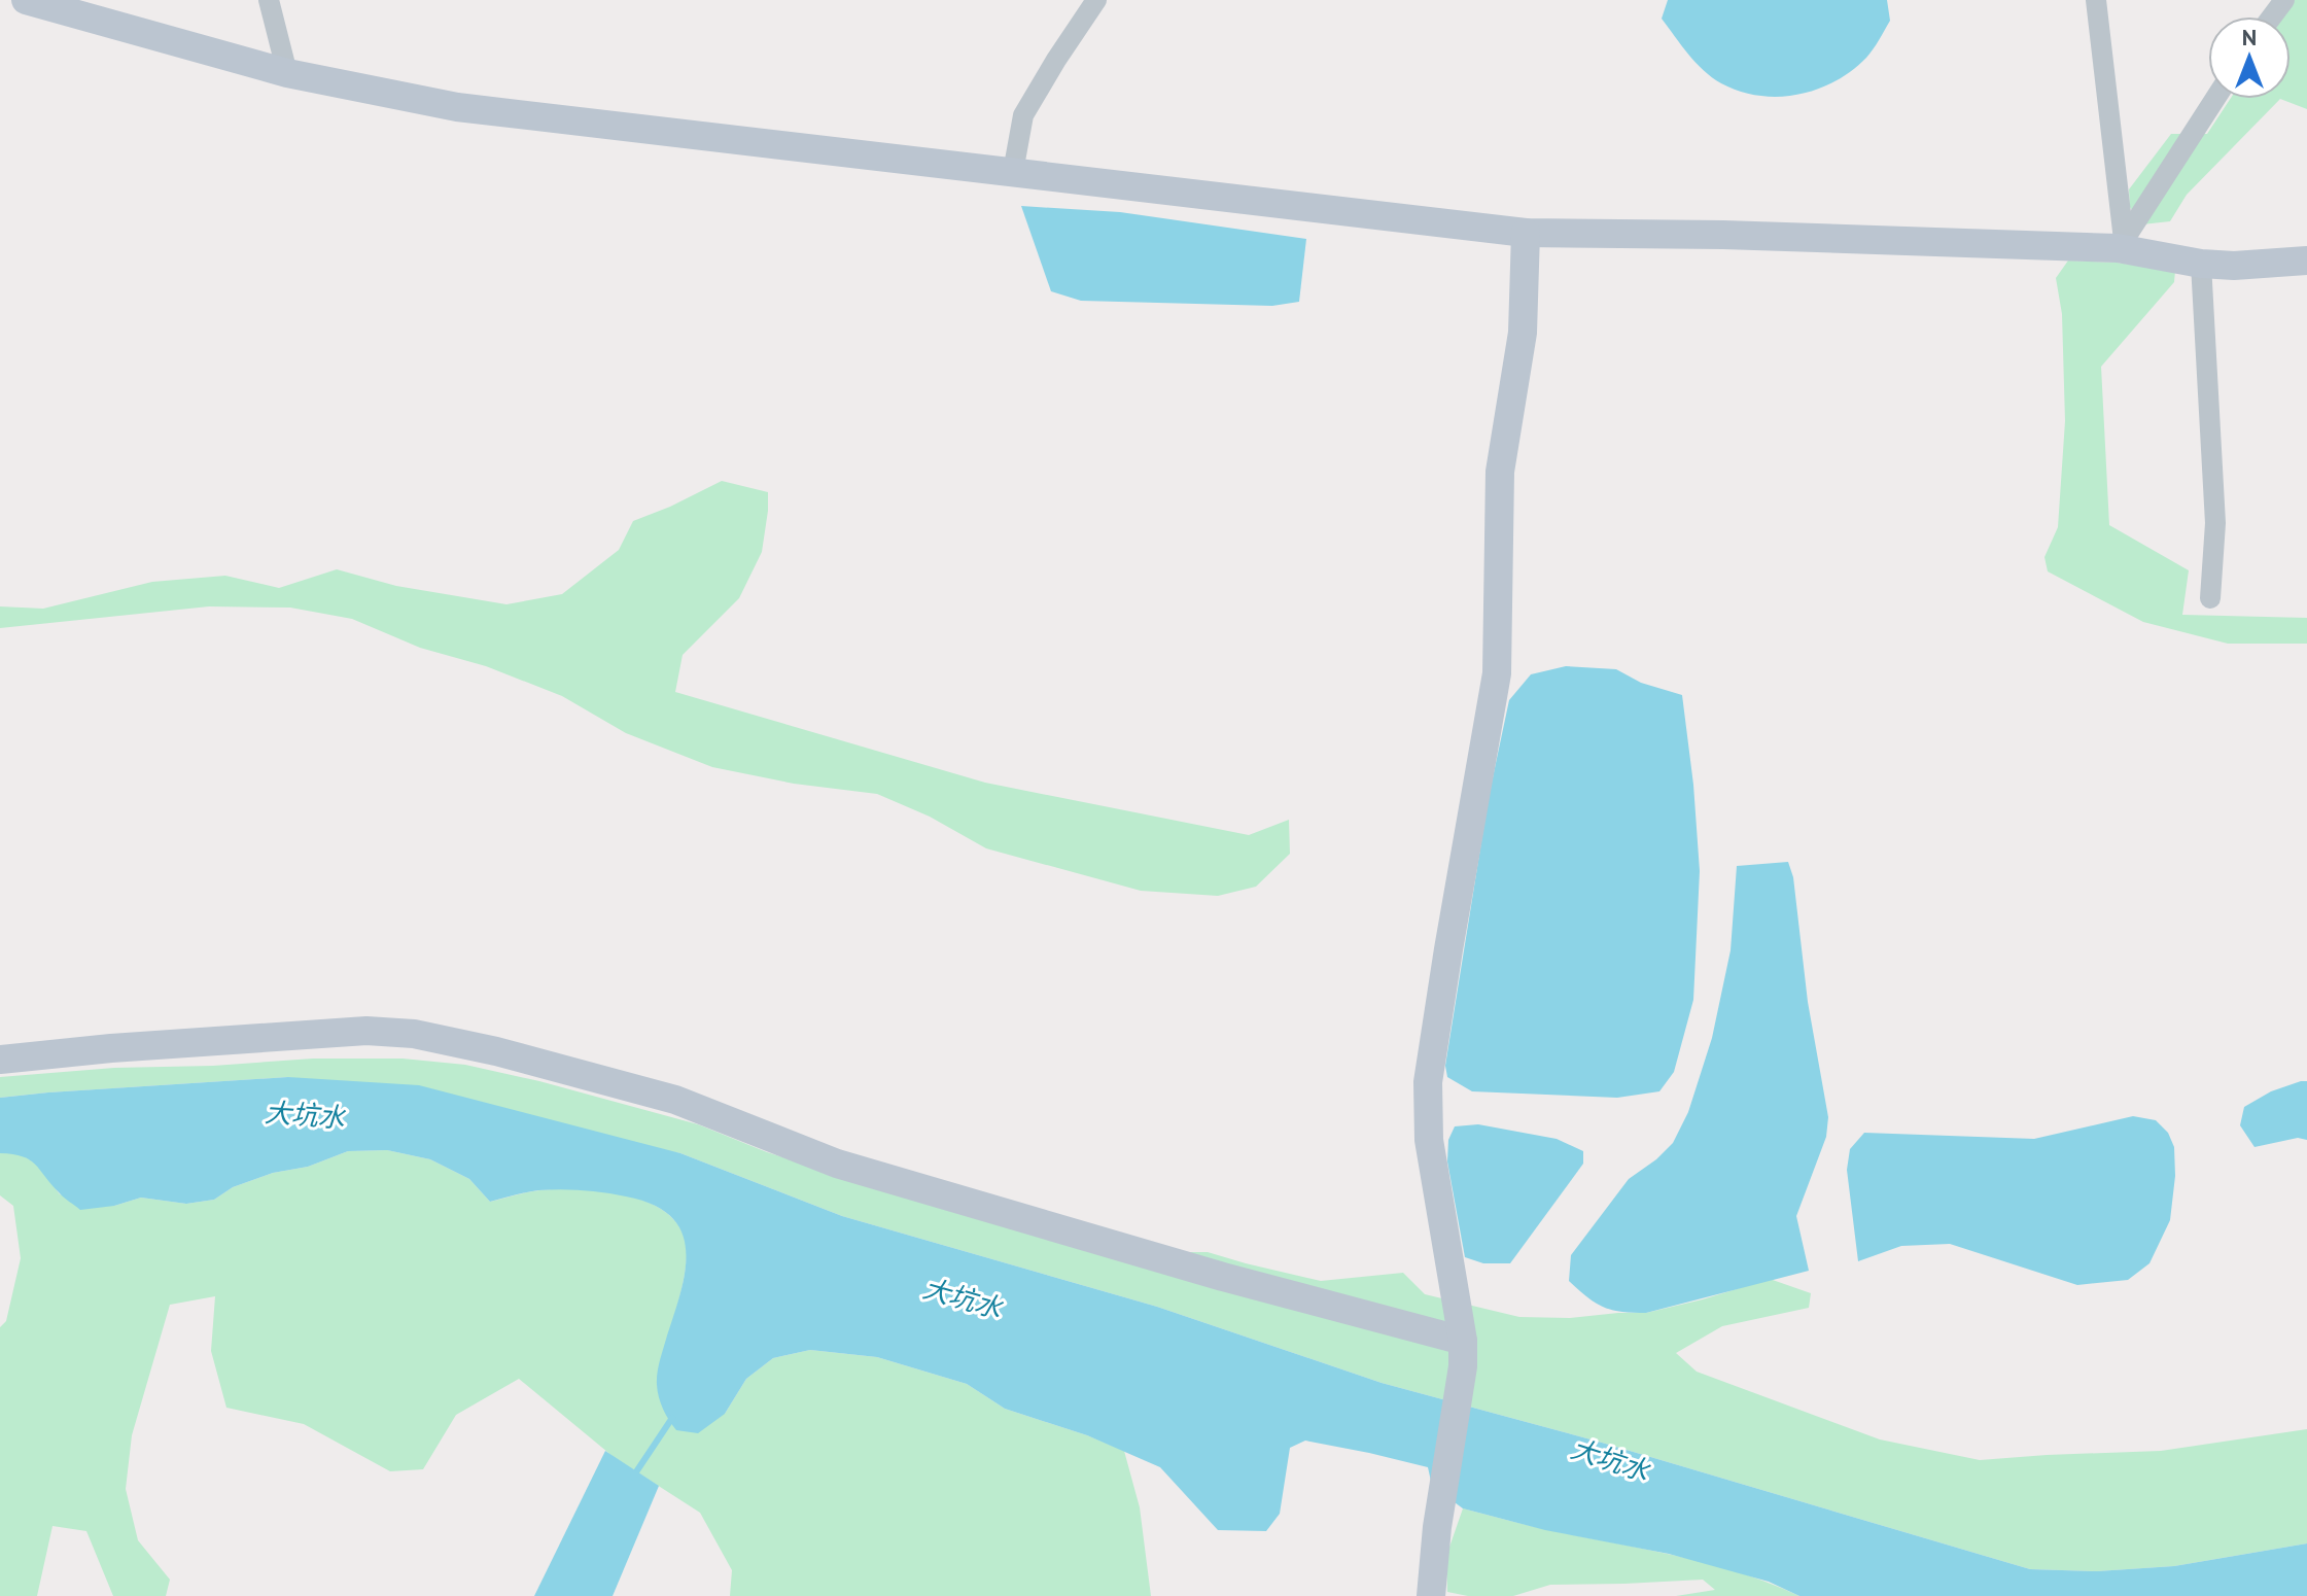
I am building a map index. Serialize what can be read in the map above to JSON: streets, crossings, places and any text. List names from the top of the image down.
{
  "water": ["大坑水"],
  "north": "top"
}
